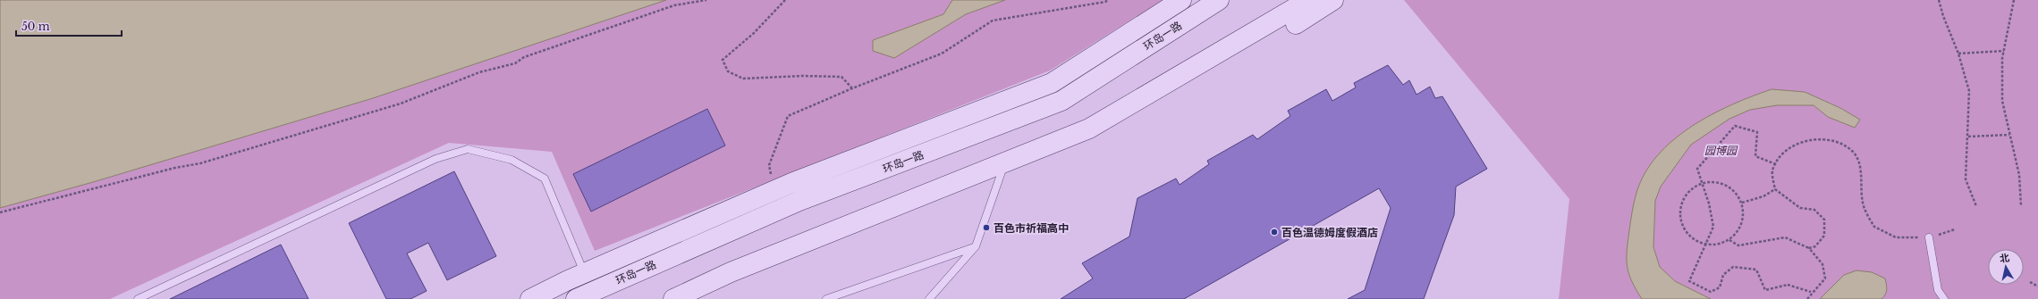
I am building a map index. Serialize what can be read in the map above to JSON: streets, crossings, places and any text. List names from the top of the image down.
{
  "streets": {
    "street": ["环岛一路"]
  },
  "parks": ["园博园"],
  "places": ["百色市祈福高中", "百色温德姆度假酒店"],
  "scale_bar": "50 m",
  "north": "top"
}
